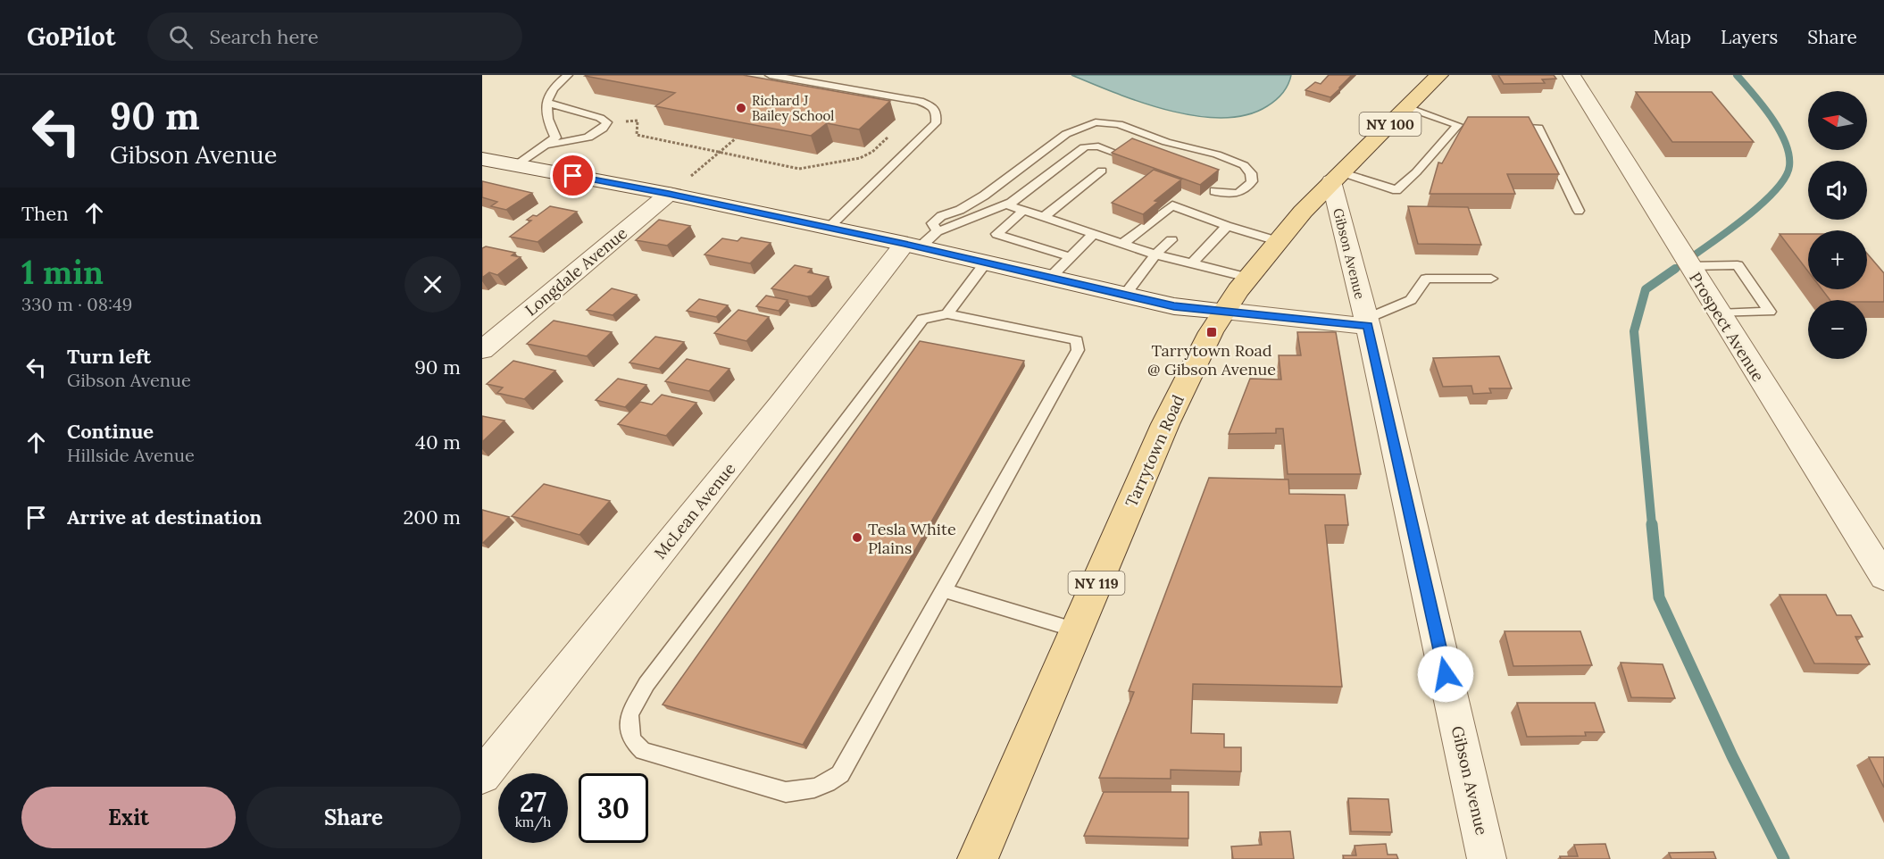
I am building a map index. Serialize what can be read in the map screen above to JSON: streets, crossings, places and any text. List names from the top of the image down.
{
  "streets": {
    "main road": ["NY 100", "Tarrytown Road", "NY 119"],
    "street": [
      "Gibson Avenue",
      "Longdale Avenue",
      "Prospect Avenue",
      "McLean Avenue"
    ]
  },
  "crossings": [
    ["Gibson Avenue", "Tarrytown Road"]
  ],
  "places": {
    "other": ["Richard J Bailey School", "Tesla White Plains"],
    "transit": ["Tarrytown Road @ Gibson Avenue"]
  },
  "north": "left",
  "page": {
    "header": "GoPilot",
    "search": "Search here",
    "nav": ["Map", "Layers", "Share"],
    "turn": ["90 m", "Gibson Avenue"],
    "map_buttons": ["+", "−"],
    "then": "Then",
    "heading": ["1 min", "330 m · 08:49"],
    "list": [
      {
        "name": "Turn left",
        "note": "Gibson Avenue",
        "value": "90 m"
      },
      {
        "name": "Continue",
        "note": "Hillside Avenue",
        "value": "40 m"
      },
      {
        "name": "Arrive at destination",
        "value": "200 m"
      }
    ],
    "speed": "27 km/h",
    "limit": "30",
    "buttons": ["Exit", "Share"]
  }
}
